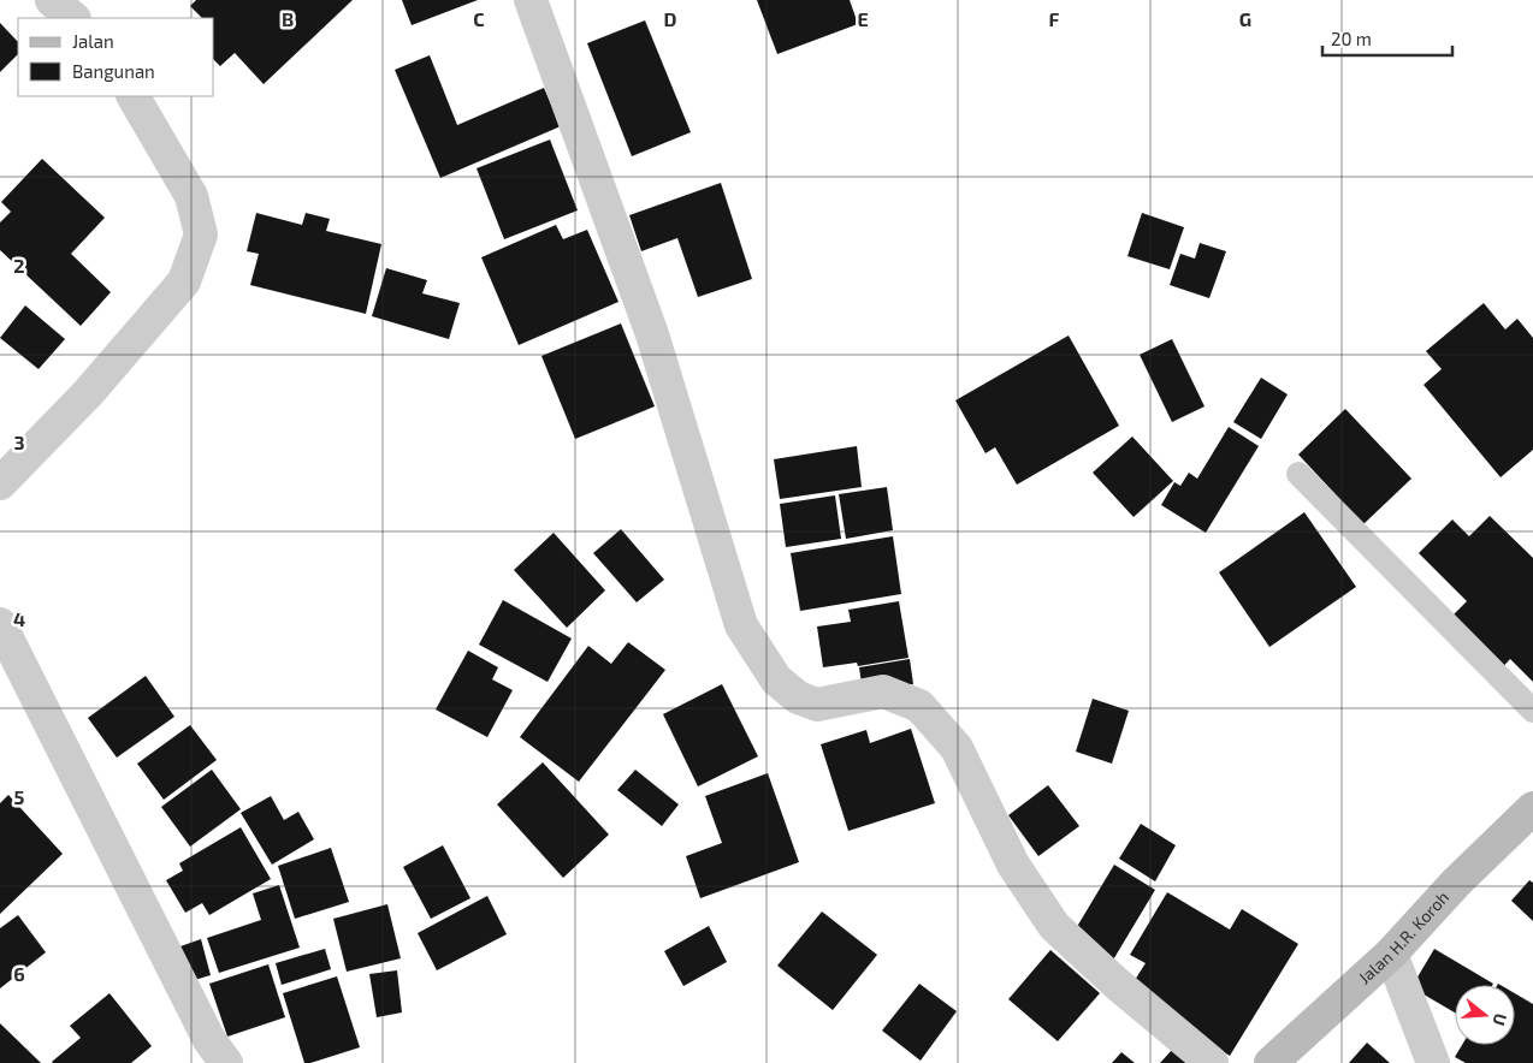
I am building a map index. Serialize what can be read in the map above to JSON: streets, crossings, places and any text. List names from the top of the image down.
{
  "streets": {
    "main road": ["Jalan H.R. Koroh"]
  },
  "legend": ["Jalan", "Bangunan"],
  "scale_bar": "20 m",
  "north": "right",
  "grid": {
    "columns": [
      "B",
      "C",
      "D",
      "E",
      "F",
      "G"
    ],
    "rows": [
      "2",
      "3",
      "4",
      "5",
      "6"
    ]
  }
}
